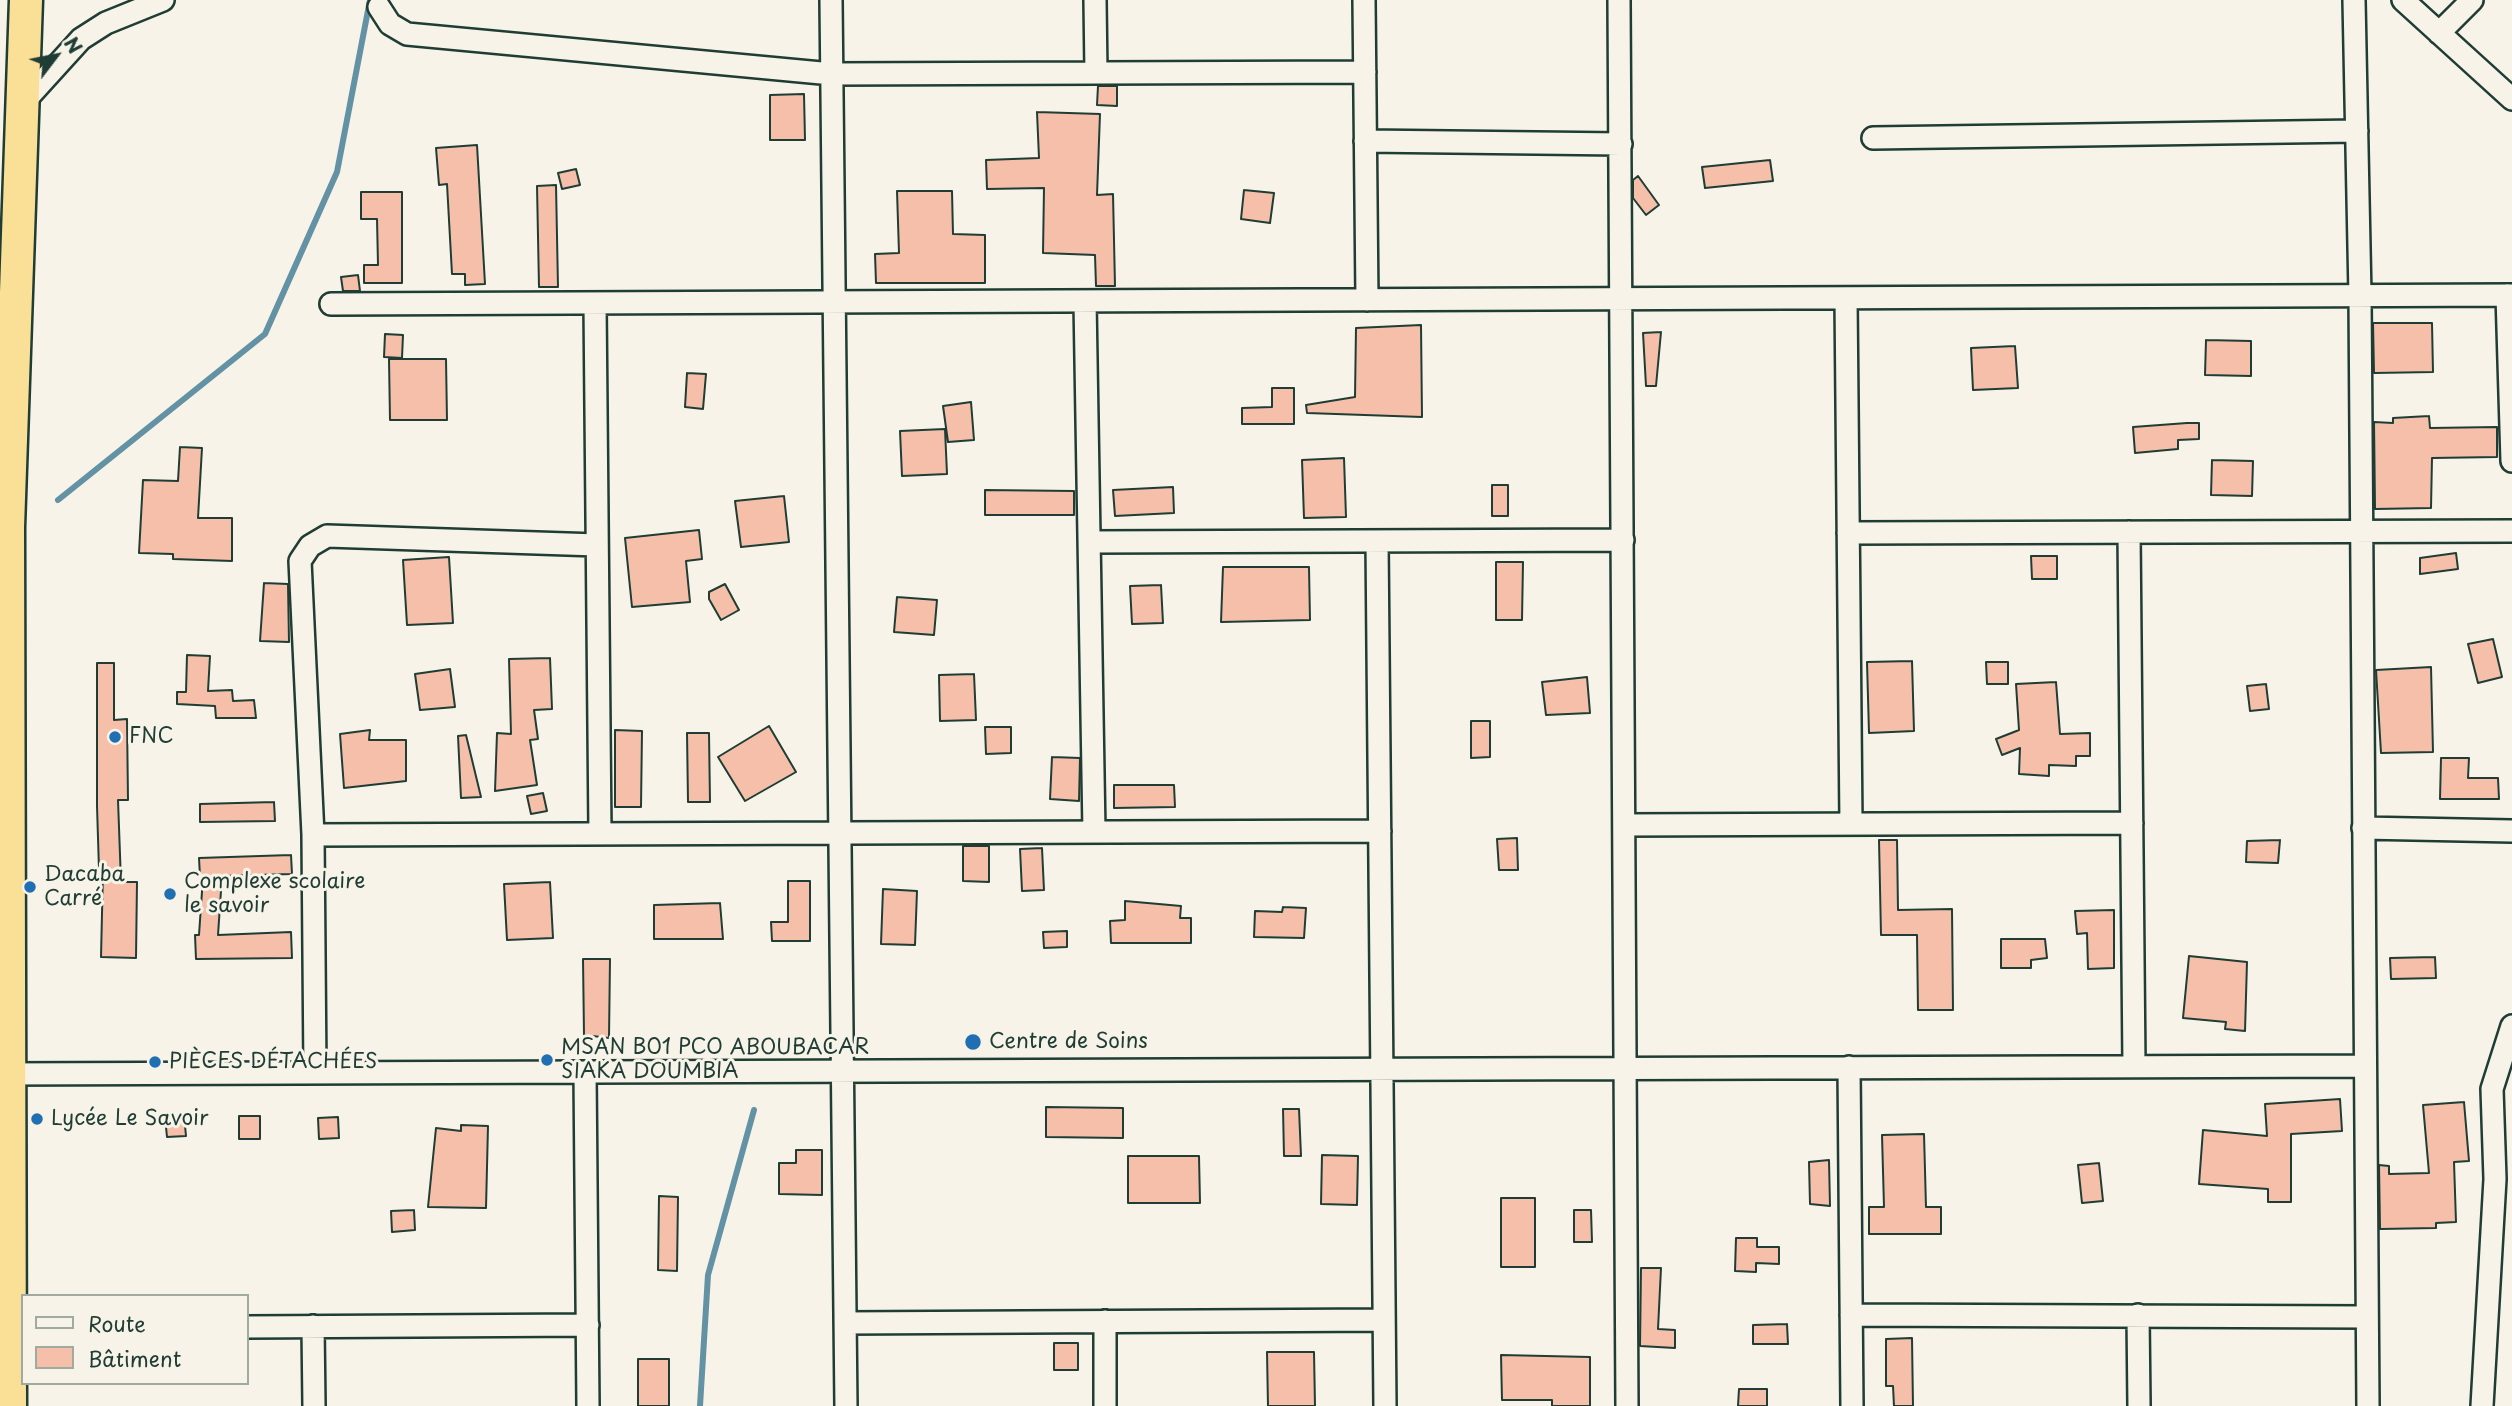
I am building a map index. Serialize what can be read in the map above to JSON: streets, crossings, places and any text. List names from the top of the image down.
{
  "places": [
    "FNC",
    "Dacaba Carré",
    "Complexe scolaire le savoir",
    "Centre de Soins",
    "MSAN B01 PCO ABOUBACAR SIAKA DOUMBIA",
    "PIÈCES DÉTACHÉES",
    "Lycée Le Savoir"
  ],
  "legend": ["Route", "Bâtiment"],
  "north": "top right"
}
